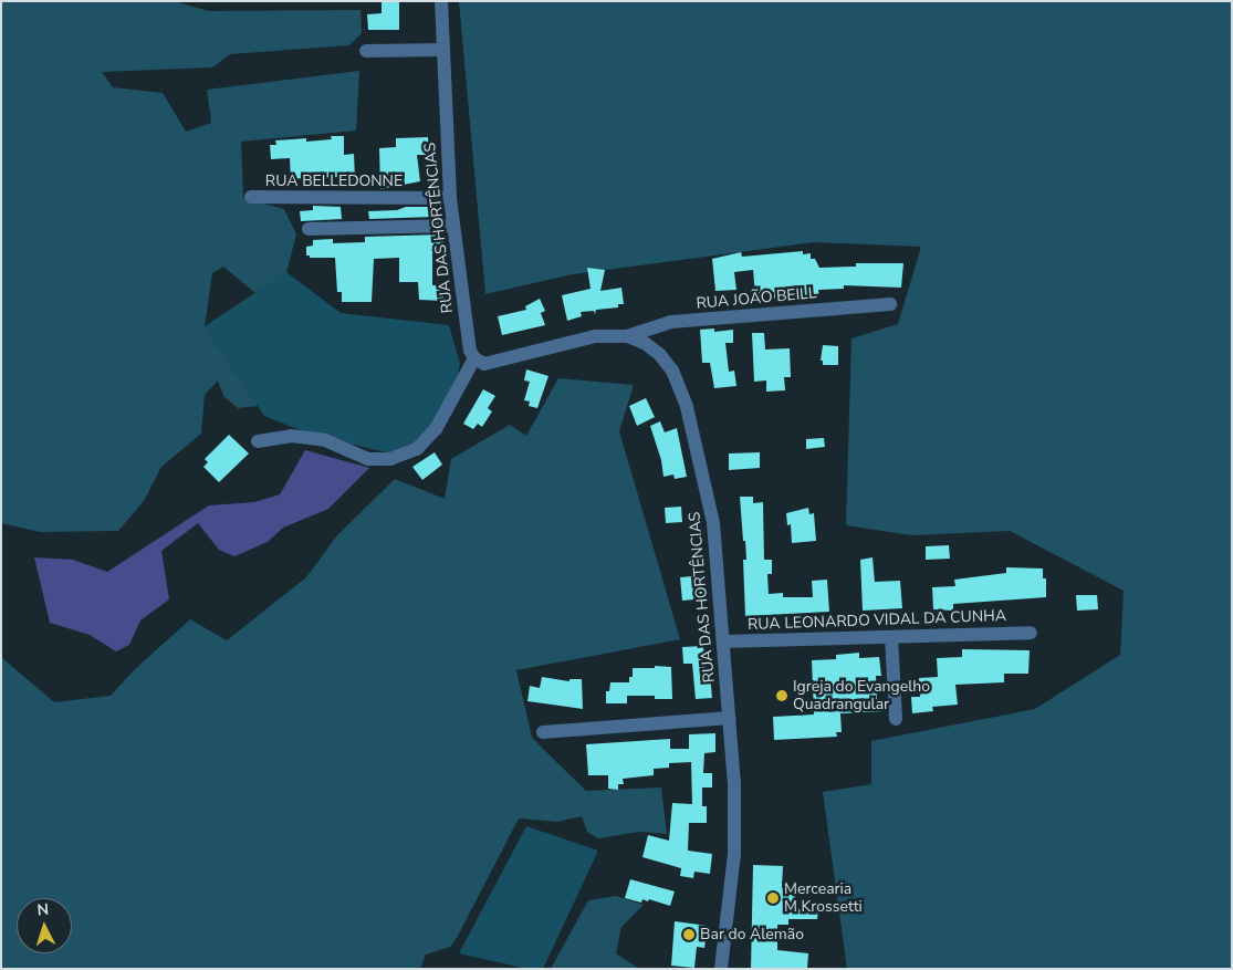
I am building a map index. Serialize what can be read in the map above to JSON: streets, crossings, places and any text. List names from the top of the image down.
{
  "streets": {
    "street": [
      "RUA BELLEDONNE",
      "RUA DAS HORTÊNCIAS",
      "RUA JOÃO BEILL",
      "RUA LEONARDO VIDAL DA CUNHA"
    ]
  },
  "crossings": [
    ["RUA BELLEDONNE", "RUA DAS HORTÊNCIAS"],
    ["RUA DAS HORTÊNCIAS", "RUA JOÃO BEILL"],
    ["RUA DAS HORTÊNCIAS", "RUA LEONARDO VIDAL DA CUNHA"]
  ],
  "places": ["Igreja do Evangelho Quadrangular", "Mercearia M Krossetti", "Bar do Alemão"],
  "north": "top"
}
